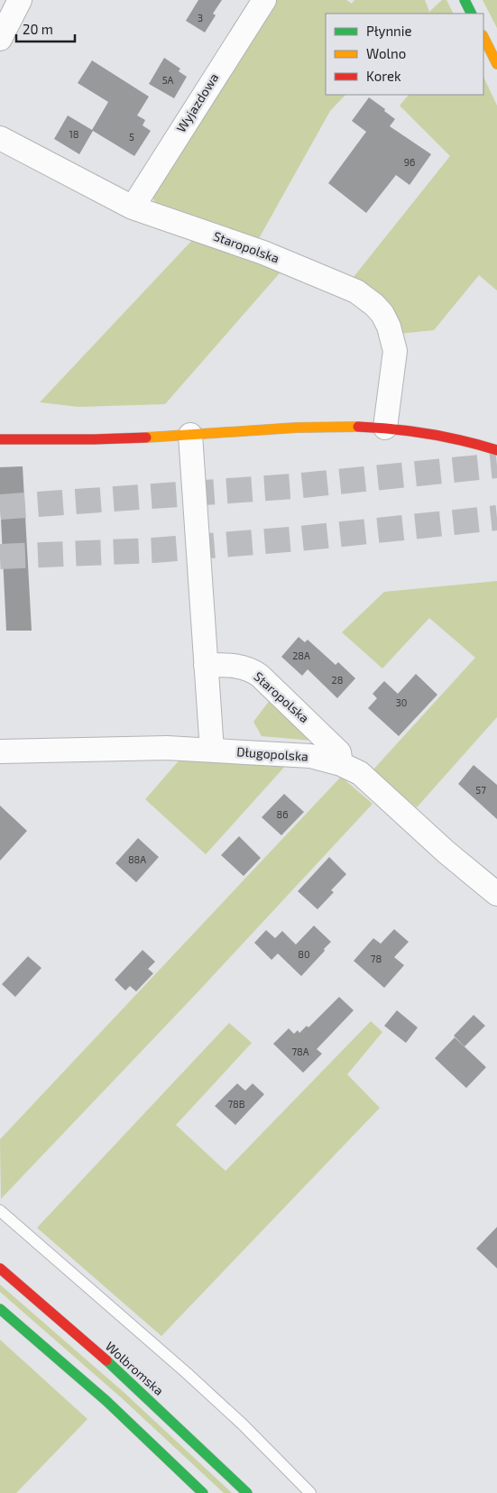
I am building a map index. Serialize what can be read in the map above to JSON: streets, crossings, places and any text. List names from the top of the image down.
{
  "streets": {
    "main road": ["Wolbromska"],
    "street": ["Wyjazdowa", "Staropolska", "Długopolska"]
  },
  "crossings": [
    ["Wyjazdowa", "Staropolska"],
    ["Staropolska", "Długopolska"]
  ],
  "house_numbers": [
    "3",
    "5A",
    "18",
    "5",
    "96",
    "28A",
    "28",
    "30",
    "57",
    "86",
    "88A",
    "80",
    "78",
    "78A",
    "78B"
  ],
  "legend": ["Płynnie", "Wolno", "Korek"],
  "scale_bar": "20 m"
}
